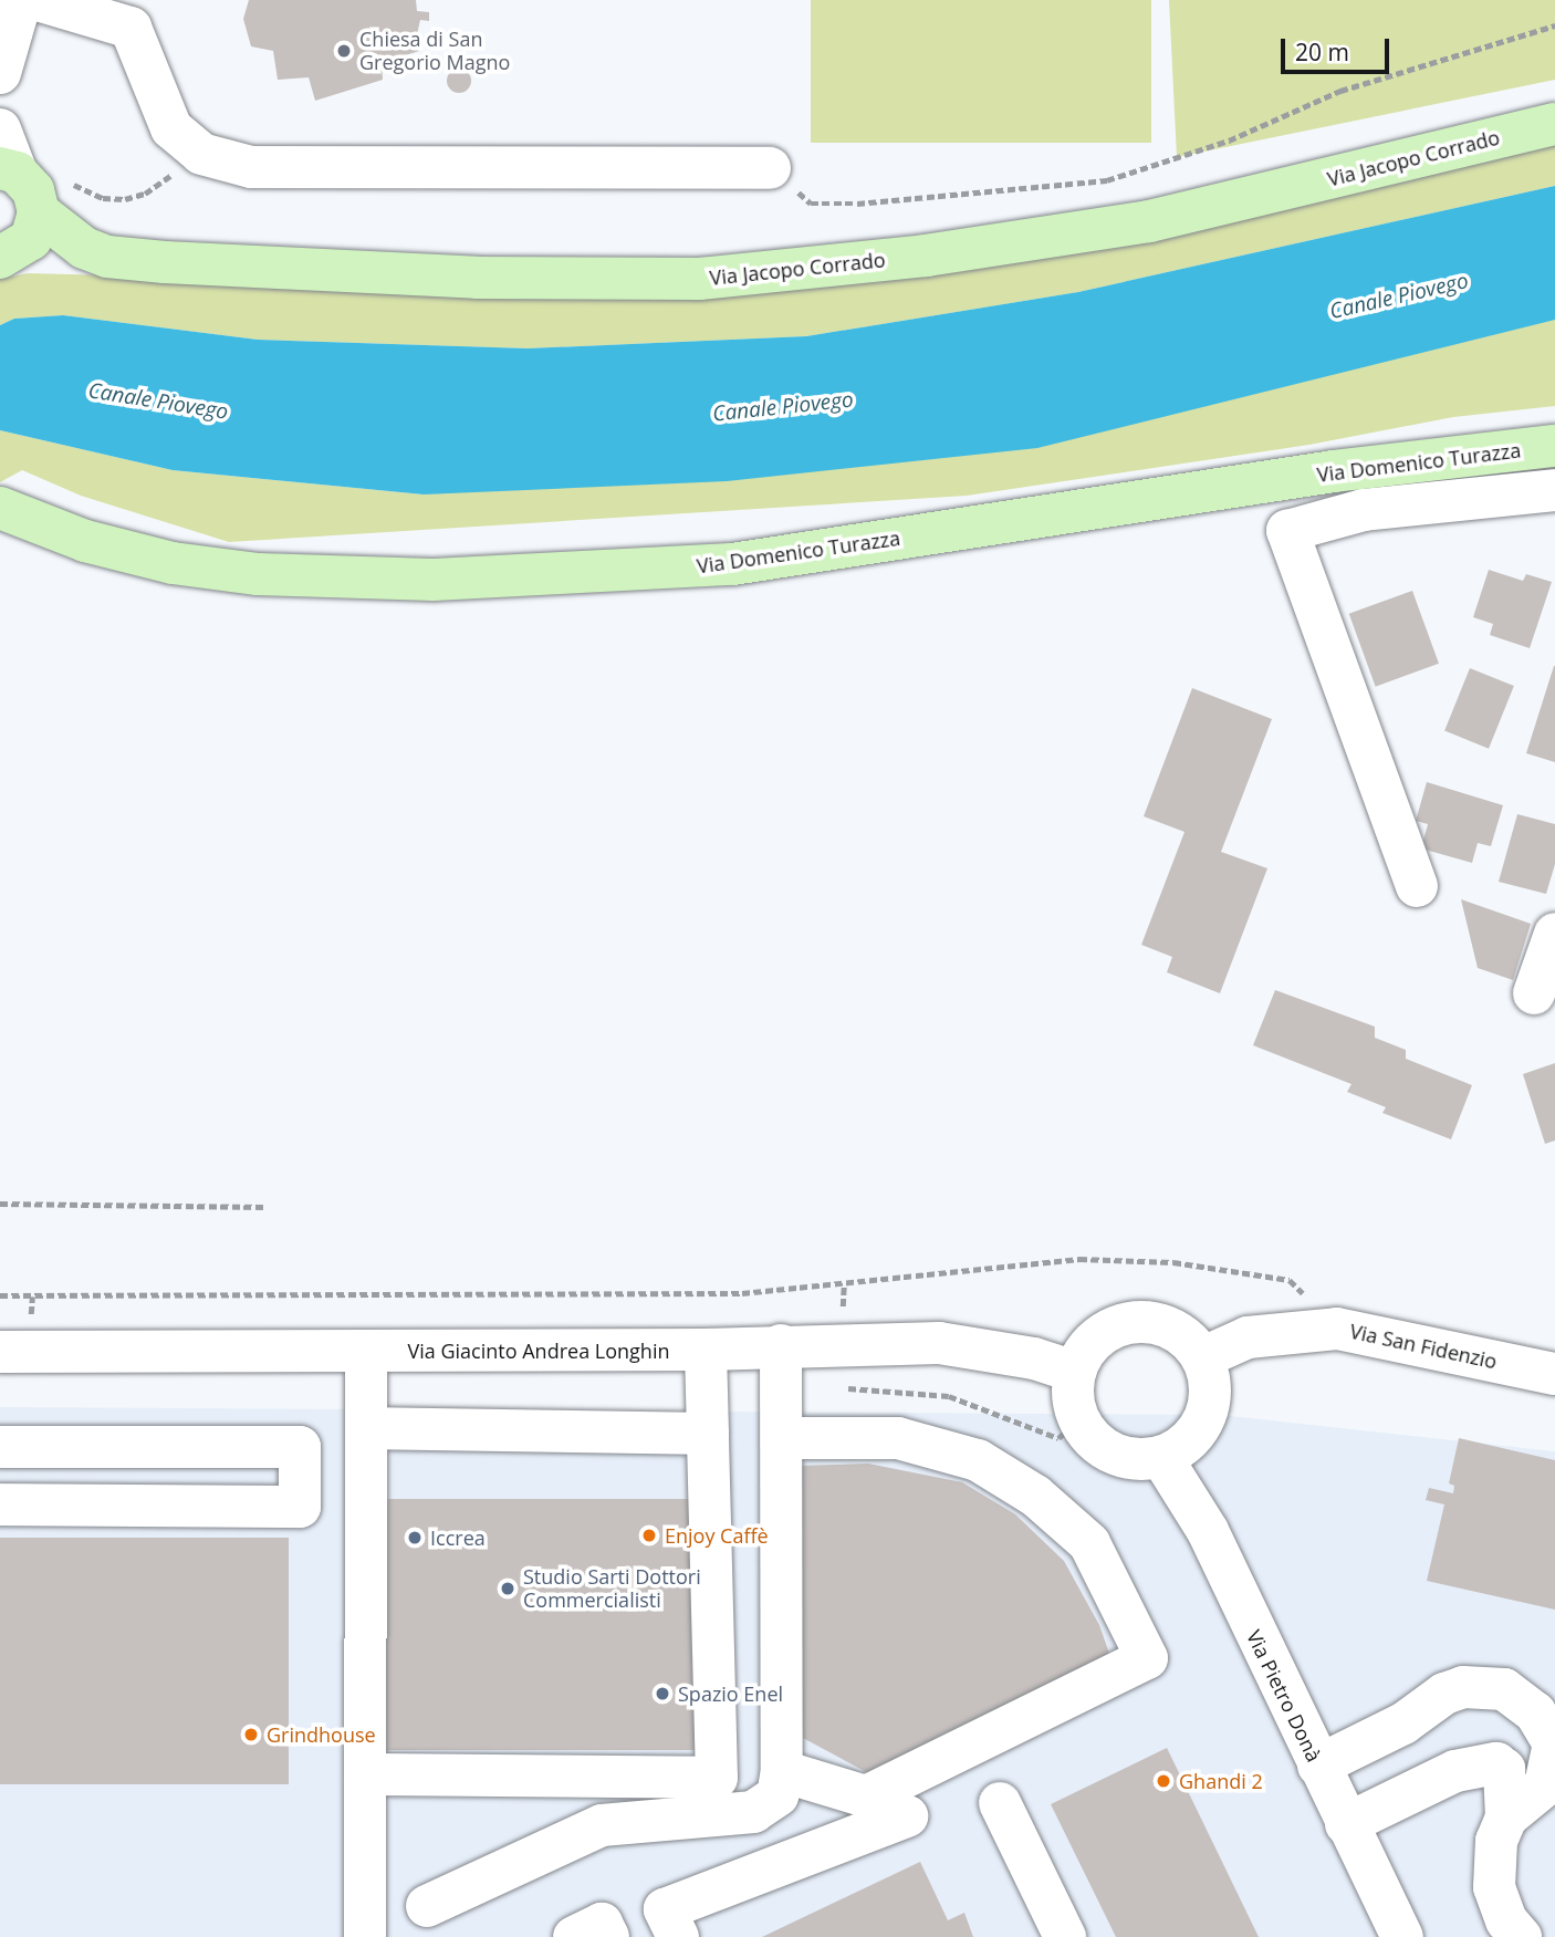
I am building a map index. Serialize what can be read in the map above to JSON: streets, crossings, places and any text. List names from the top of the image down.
{
  "streets": {
    "main road": ["Via Jacopo Corrado", "Via Domenico Turazza"],
    "street": ["Via San Fidenzio", "Via Giacinto Andrea Longhin", "Via Pietro Donà"]
  },
  "crossings": [
    ["Via San Fidenzio", "Via Giacinto Andrea Longhin"],
    ["Via San Fidenzio", "Via Pietro Donà"],
    ["Via Giacinto Andrea Longhin", "Via Pietro Donà"]
  ],
  "water": ["Canale Piovego"],
  "places": [
    "Chiesa di San Gregorio Magno",
    "Enjoy Caffè",
    "Iccrea",
    "Studio Sarti Dottori Commercialisti",
    "Spazio Enel",
    "Grindhouse",
    "Ghandi 2"
  ],
  "scale_bar": "20 m"
}
